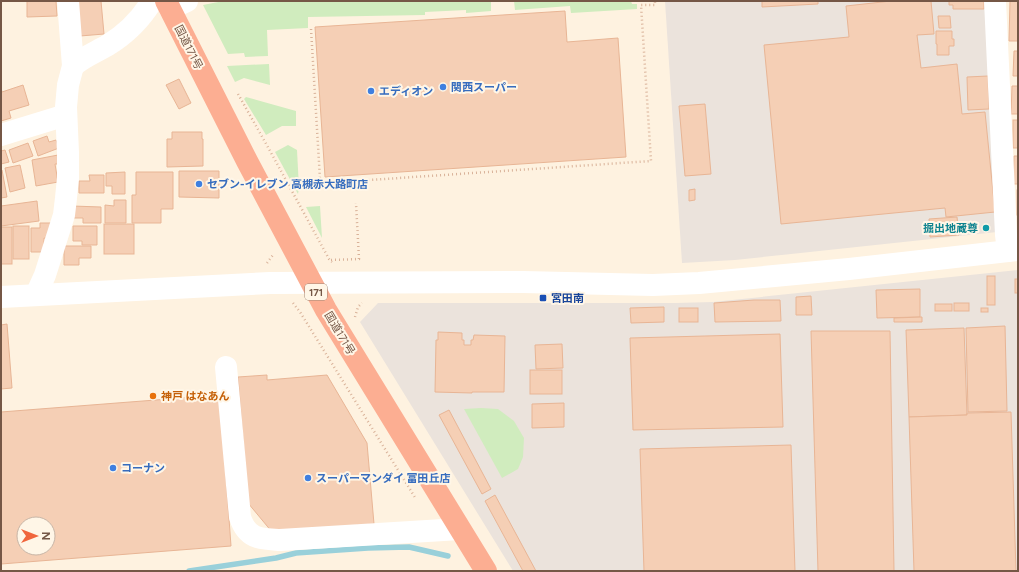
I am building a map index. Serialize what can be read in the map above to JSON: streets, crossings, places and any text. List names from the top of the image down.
{
  "streets": {
    "highway": ["国道171号", "171"]
  },
  "places": {
    "other": [
      "関西スーパー",
      "エディオン",
      "セブン-イレブン 高槻赤大路町店",
      "掘出地蔵尊",
      "神戸 はなあん",
      "コーナン",
      "スーパーマンダイ 富田丘店"
    ],
    "transit": ["宮田南"]
  },
  "north": "right"
}
